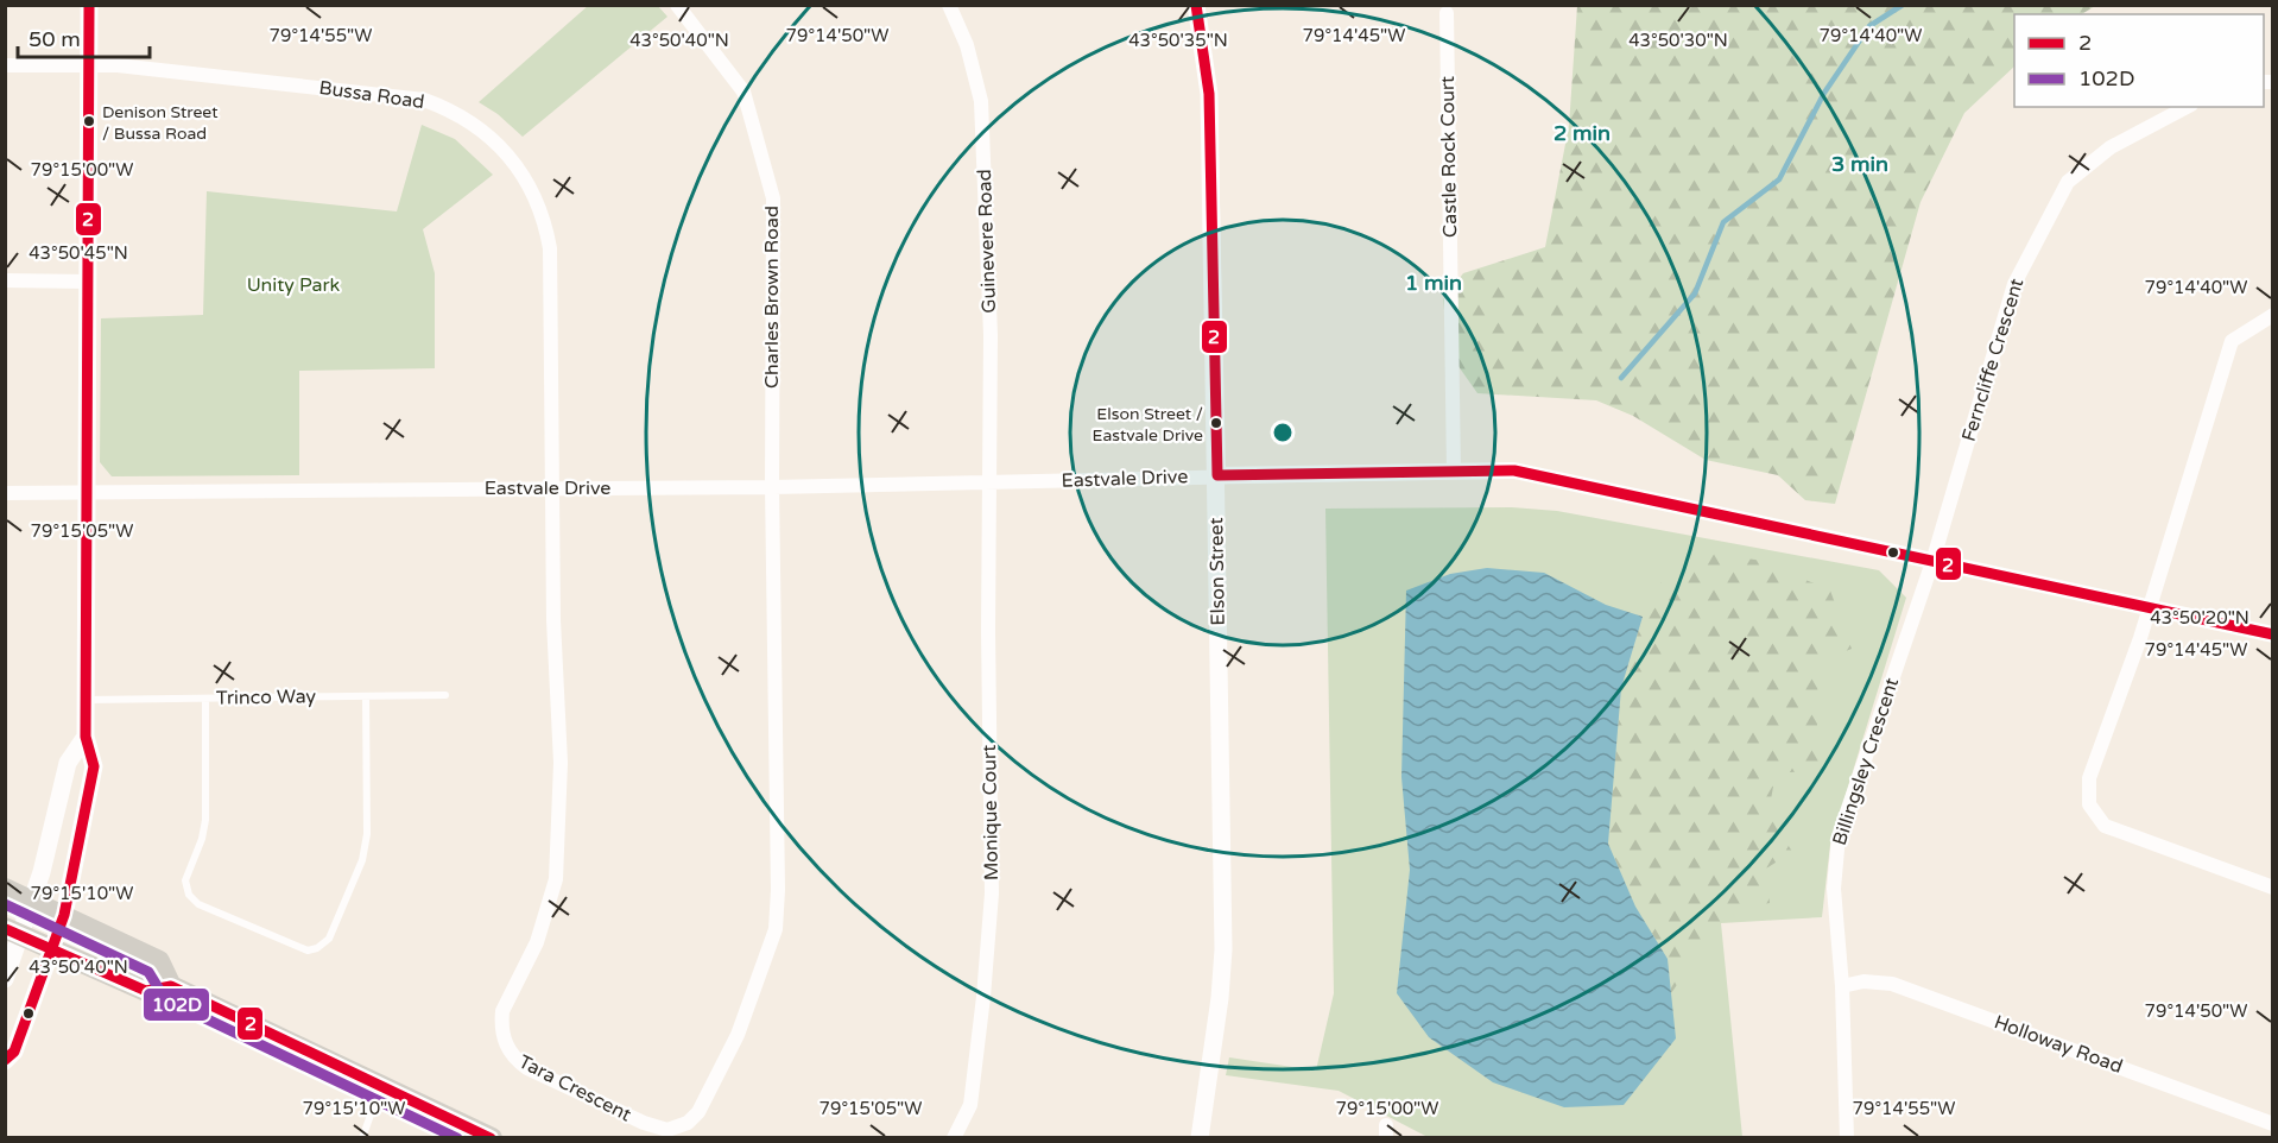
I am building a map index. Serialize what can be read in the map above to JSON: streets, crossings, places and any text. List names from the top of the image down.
{
  "streets": {
    "street": [
      "Bussa Road",
      "Castle Rock Court",
      "Guinevere Road",
      "Charles Brown Road",
      "Ferncliffe Crescent",
      "Eastvale Drive",
      "Elson Street",
      "Billingsley Crescent",
      "Monique Court",
      "Holloway Road",
      "Tara Crescent"
    ],
    "lane": ["Trinco Way"]
  },
  "crossings": [
    ["Bussa Road", "Eastvale Drive"],
    ["Bussa Road", "Tara Crescent"],
    ["Castle Rock Court", "Eastvale Drive"],
    ["Guinevere Road", "Eastvale Drive"],
    ["Guinevere Road", "Monique Court"],
    ["Charles Brown Road", "Eastvale Drive"],
    ["Charles Brown Road", "Tara Crescent"],
    ["Ferncliffe Crescent", "Eastvale Drive"],
    ["Ferncliffe Crescent", "Billingsley Crescent"],
    ["Eastvale Drive", "Elson Street"],
    ["Eastvale Drive", "Billingsley Crescent"],
    ["Eastvale Drive", "Monique Court"],
    ["Eastvale Drive", "Tara Crescent"],
    ["Billingsley Crescent", "Holloway Road"]
  ],
  "parks": ["Unity Park"],
  "places": ["Denison Street / Bussa Road", "Elson Street / Eastvale Drive"],
  "lines": ["transit line 2", "transit line 102D"],
  "legend": ["2", "102D"],
  "scale_bar": "50 m",
  "coordinates": [
    "79°14'55\"W",
    "79°14'50\"W",
    "79°14'45\"W",
    "79°14'40\"W",
    "43°50'40\"N",
    "43°50'35\"N",
    "43°50'30\"N",
    "79°15'00\"W",
    "43°50'45\"N",
    "79°15'05\"W",
    "43°50'20\"N",
    "79°15'10\"W"
  ],
  "rings": ["2 min", "3 min", "1 min"]
}
